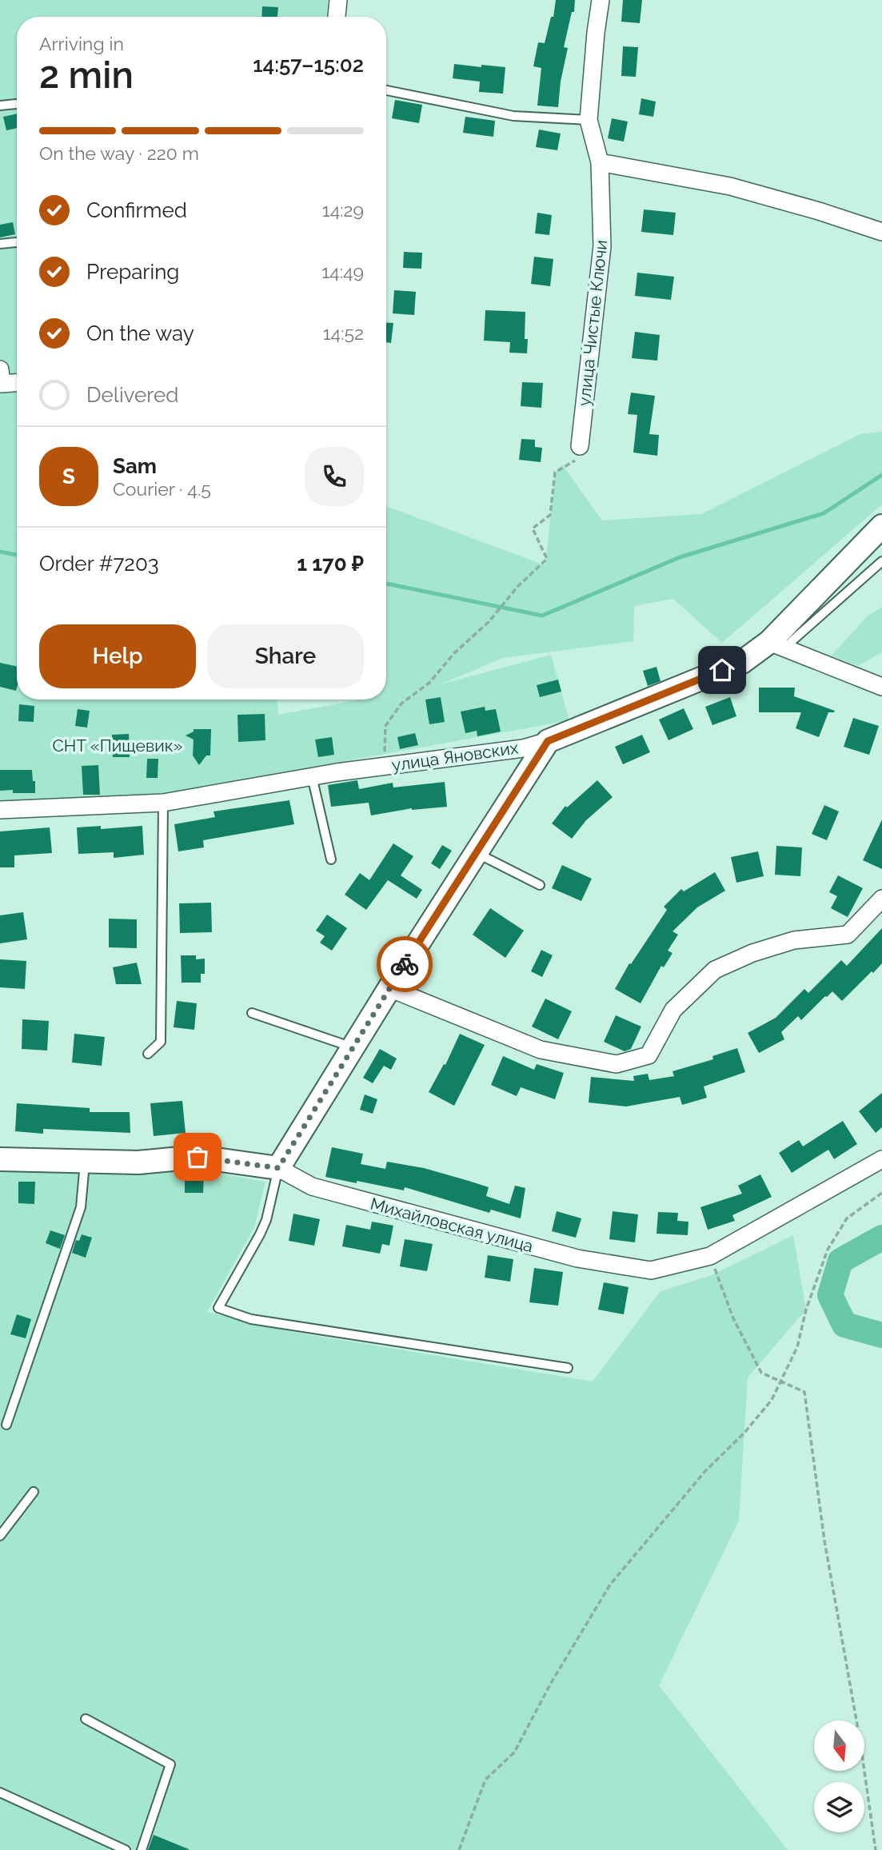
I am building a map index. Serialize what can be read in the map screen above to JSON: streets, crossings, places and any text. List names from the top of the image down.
{
  "streets": {
    "street": ["улица Чистые Ключи", "улица Яновских", "Михайловская улица"]
  },
  "parks": ["СНТ «Пищевик»"],
  "north": "bottom",
  "page": {
    "heading": ["2 min", "Arriving in", "14:57–15:02"],
    "panel": [
      "Sam",
      "Courier · 4.5",
      "Order #7203",
      "1 170 ₽"
    ],
    "bar": "On the way · 220 m",
    "list": [
      ["Confirmed", "14:29"],
      ["Preparing", "14:49"],
      ["On the way", "14:52"],
      "Delivered"
    ],
    "round": "S",
    "buttons": ["Help", "Share"]
  }
}
